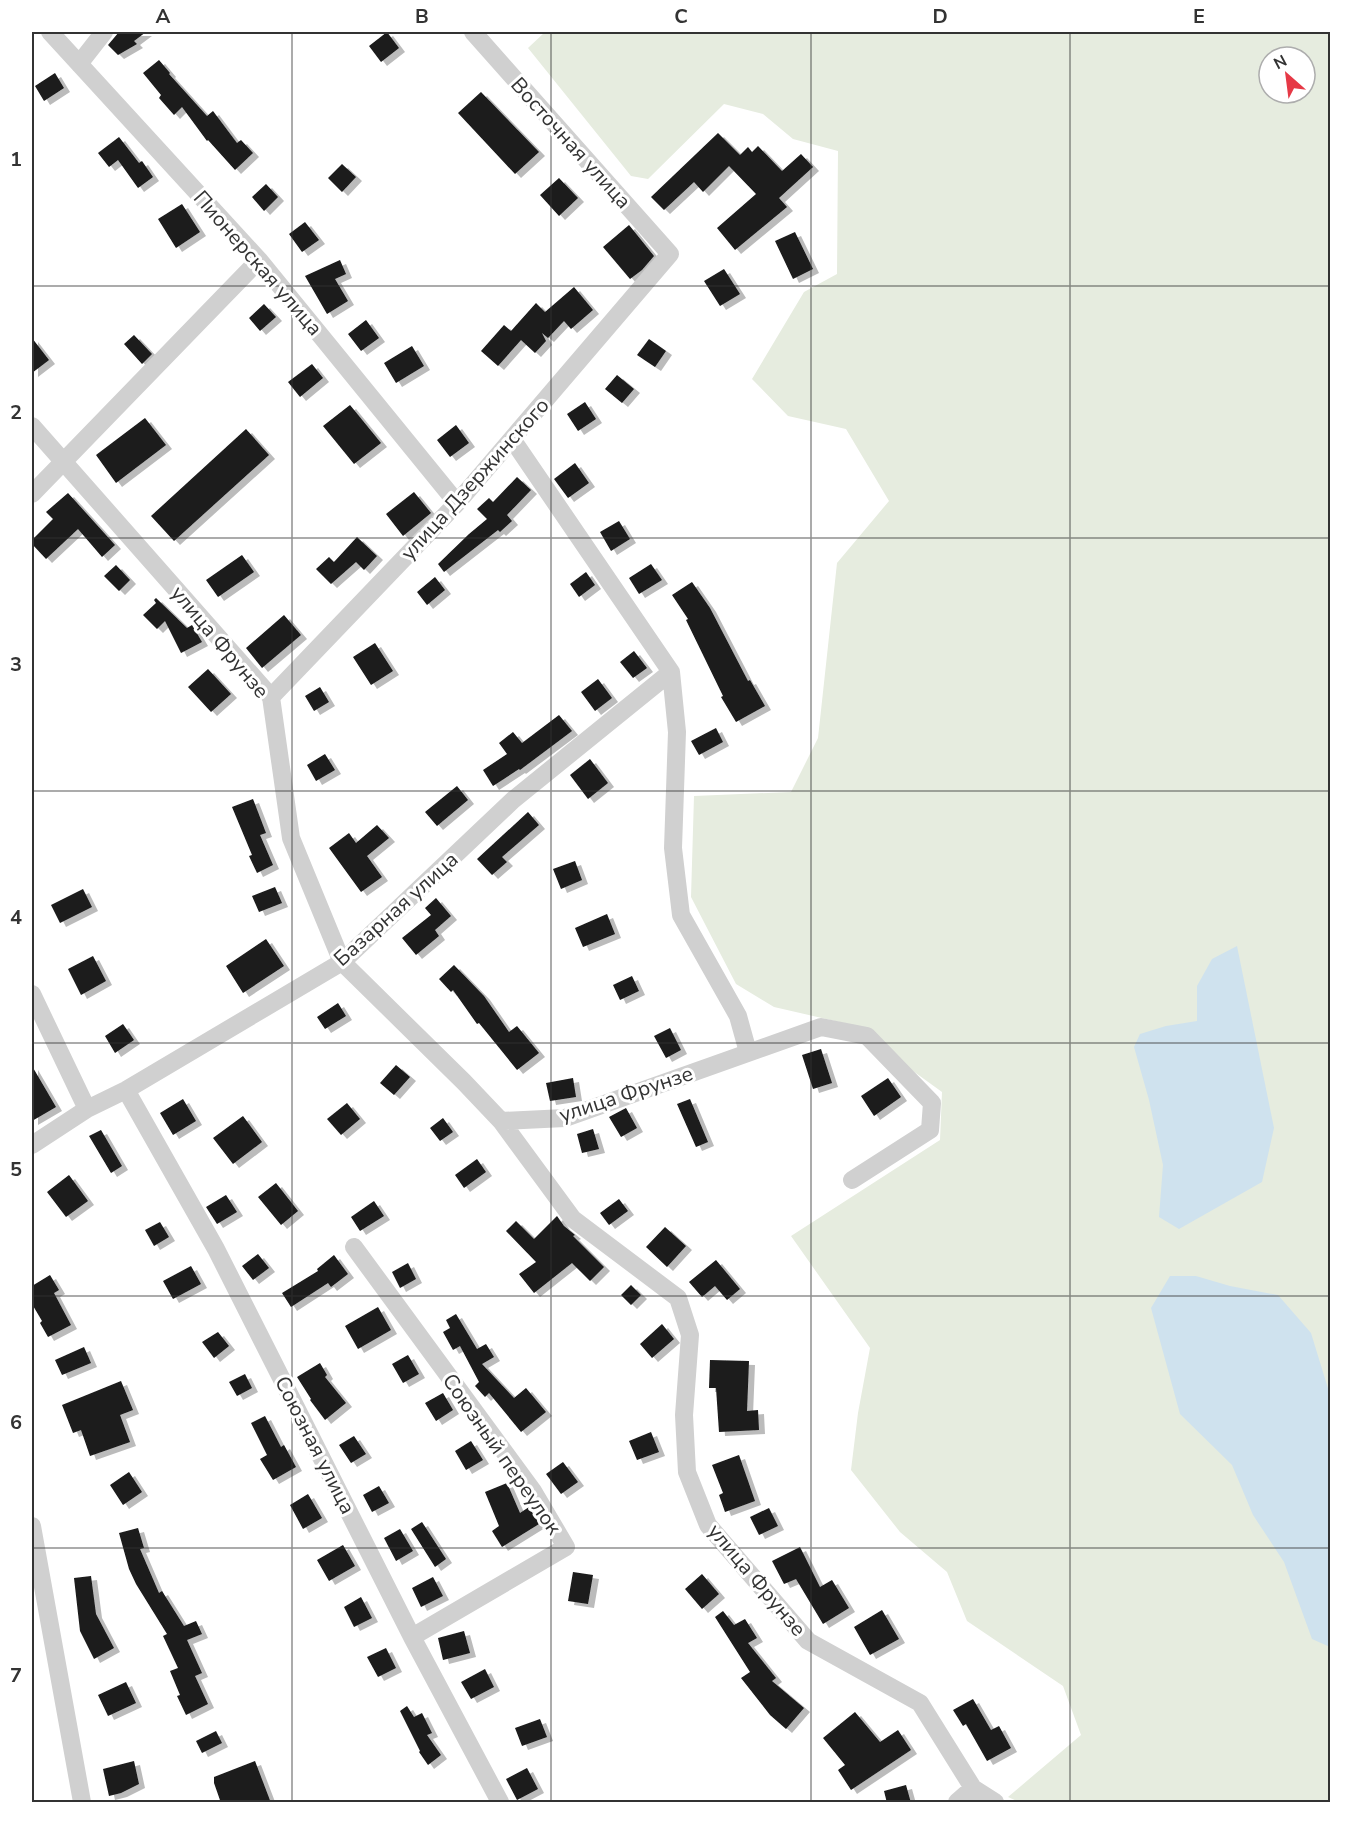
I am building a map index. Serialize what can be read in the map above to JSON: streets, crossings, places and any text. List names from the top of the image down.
{
  "streets": {
    "street": [
      "Восточная улица",
      "Пионерская улица",
      "улица Дзержинского",
      "улица Фрунзе",
      "Базарная улица",
      "Союзная улица",
      "Союзный переулок"
    ]
  },
  "crossings": [
    ["Восточная улица", "улица Дзержинского"],
    ["Пионерская улица", "улица Дзержинского"],
    ["улица Дзержинского", "улица Фрунзе"],
    ["улица Фрунзе", "Базарная улица"],
    ["Базарная улица", "Союзная улица"],
    ["Союзная улица", "Союзный переулок"]
  ],
  "north": "top left",
  "grid": {
    "columns": [
      "A",
      "B",
      "C",
      "D",
      "E"
    ],
    "rows": [
      "1",
      "2",
      "3",
      "4",
      "5",
      "6",
      "7"
    ]
  }
}
